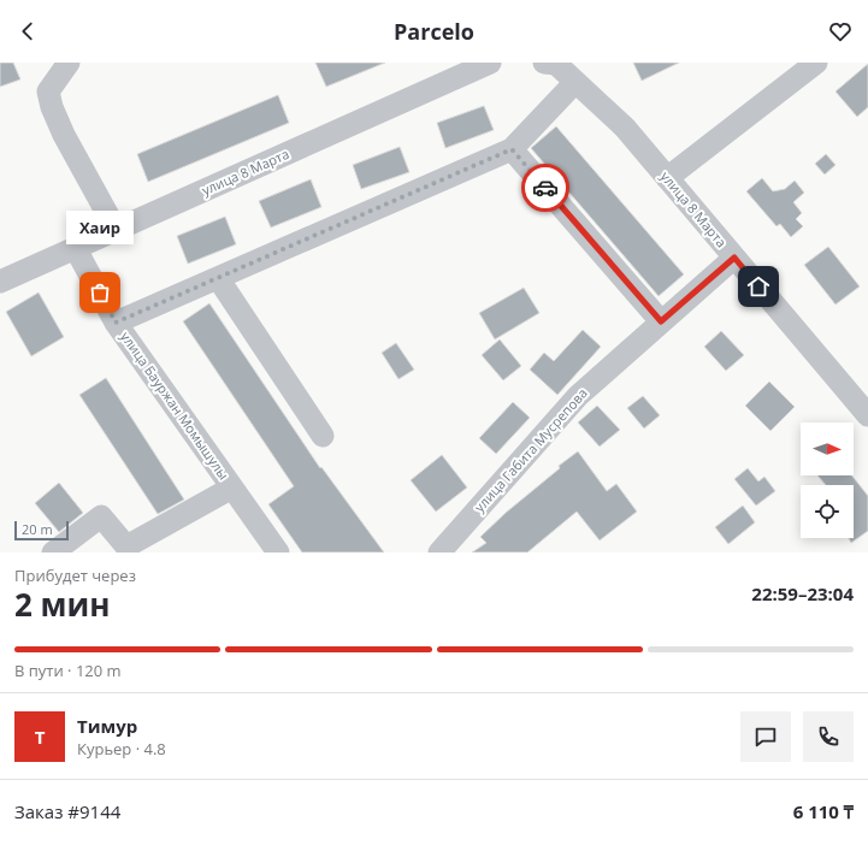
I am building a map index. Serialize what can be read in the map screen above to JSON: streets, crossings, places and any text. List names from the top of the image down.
{
  "streets": {
    "street": ["улица 8 Марта", "улица Бауржан Момышулы", "улица Габита Мусрепова"]
  },
  "crossings": [
    ["улица 8 Марта", "улица Бауржан Момышулы"],
    ["улица 8 Марта", "улица Габита Мусрепова"]
  ],
  "places": ["Хаир"],
  "scale_bar": "20 m",
  "north": "right",
  "page": {
    "header": "Parcelo",
    "bubble": "Хаир",
    "scale": "20 m",
    "heading": ["2 мин", "Прибудет через", "22:59–23:04"],
    "panel": [
      "Тимур",
      "Курьер · 4.8",
      "Заказ #9144",
      "6 110 ₸"
    ],
    "bar": "В пути · 120 m",
    "round": "Т"
  }
}
